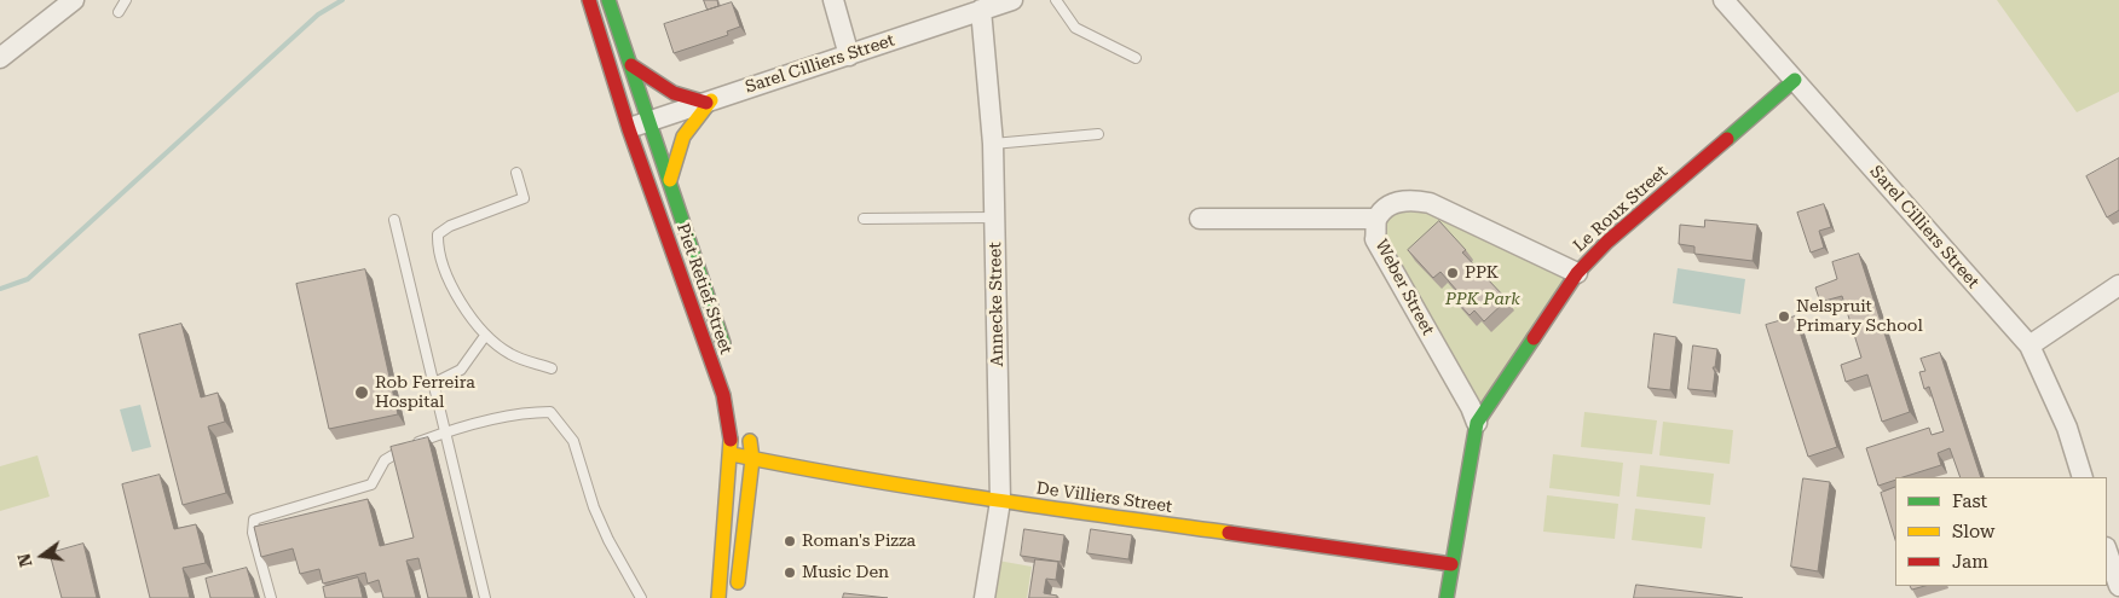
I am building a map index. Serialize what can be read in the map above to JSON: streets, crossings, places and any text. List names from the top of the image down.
{
  "streets": {
    "street": [
      "Sarel Cilliers Street",
      "Le Roux Street",
      "Weber Street",
      "Piet Retief Street",
      "Annecke Street",
      "De Villiers Street"
    ]
  },
  "crossings": [
    ["Sarel Cilliers Street", "Le Roux Street"],
    ["Sarel Cilliers Street", "Piet Retief Street"],
    ["Sarel Cilliers Street", "Annecke Street"],
    ["Le Roux Street", "Weber Street"],
    ["Le Roux Street", "De Villiers Street"],
    ["Piet Retief Street", "De Villiers Street"],
    ["Annecke Street", "De Villiers Street"]
  ],
  "parks": ["PPK Park"],
  "places": [
    "PPK",
    "Nelspruit Primary School",
    "Rob Ferreira Hospital",
    "Roman's Pizza",
    "Music Den"
  ],
  "legend": ["Fast", "Slow", "Jam"],
  "north": "left"
}
